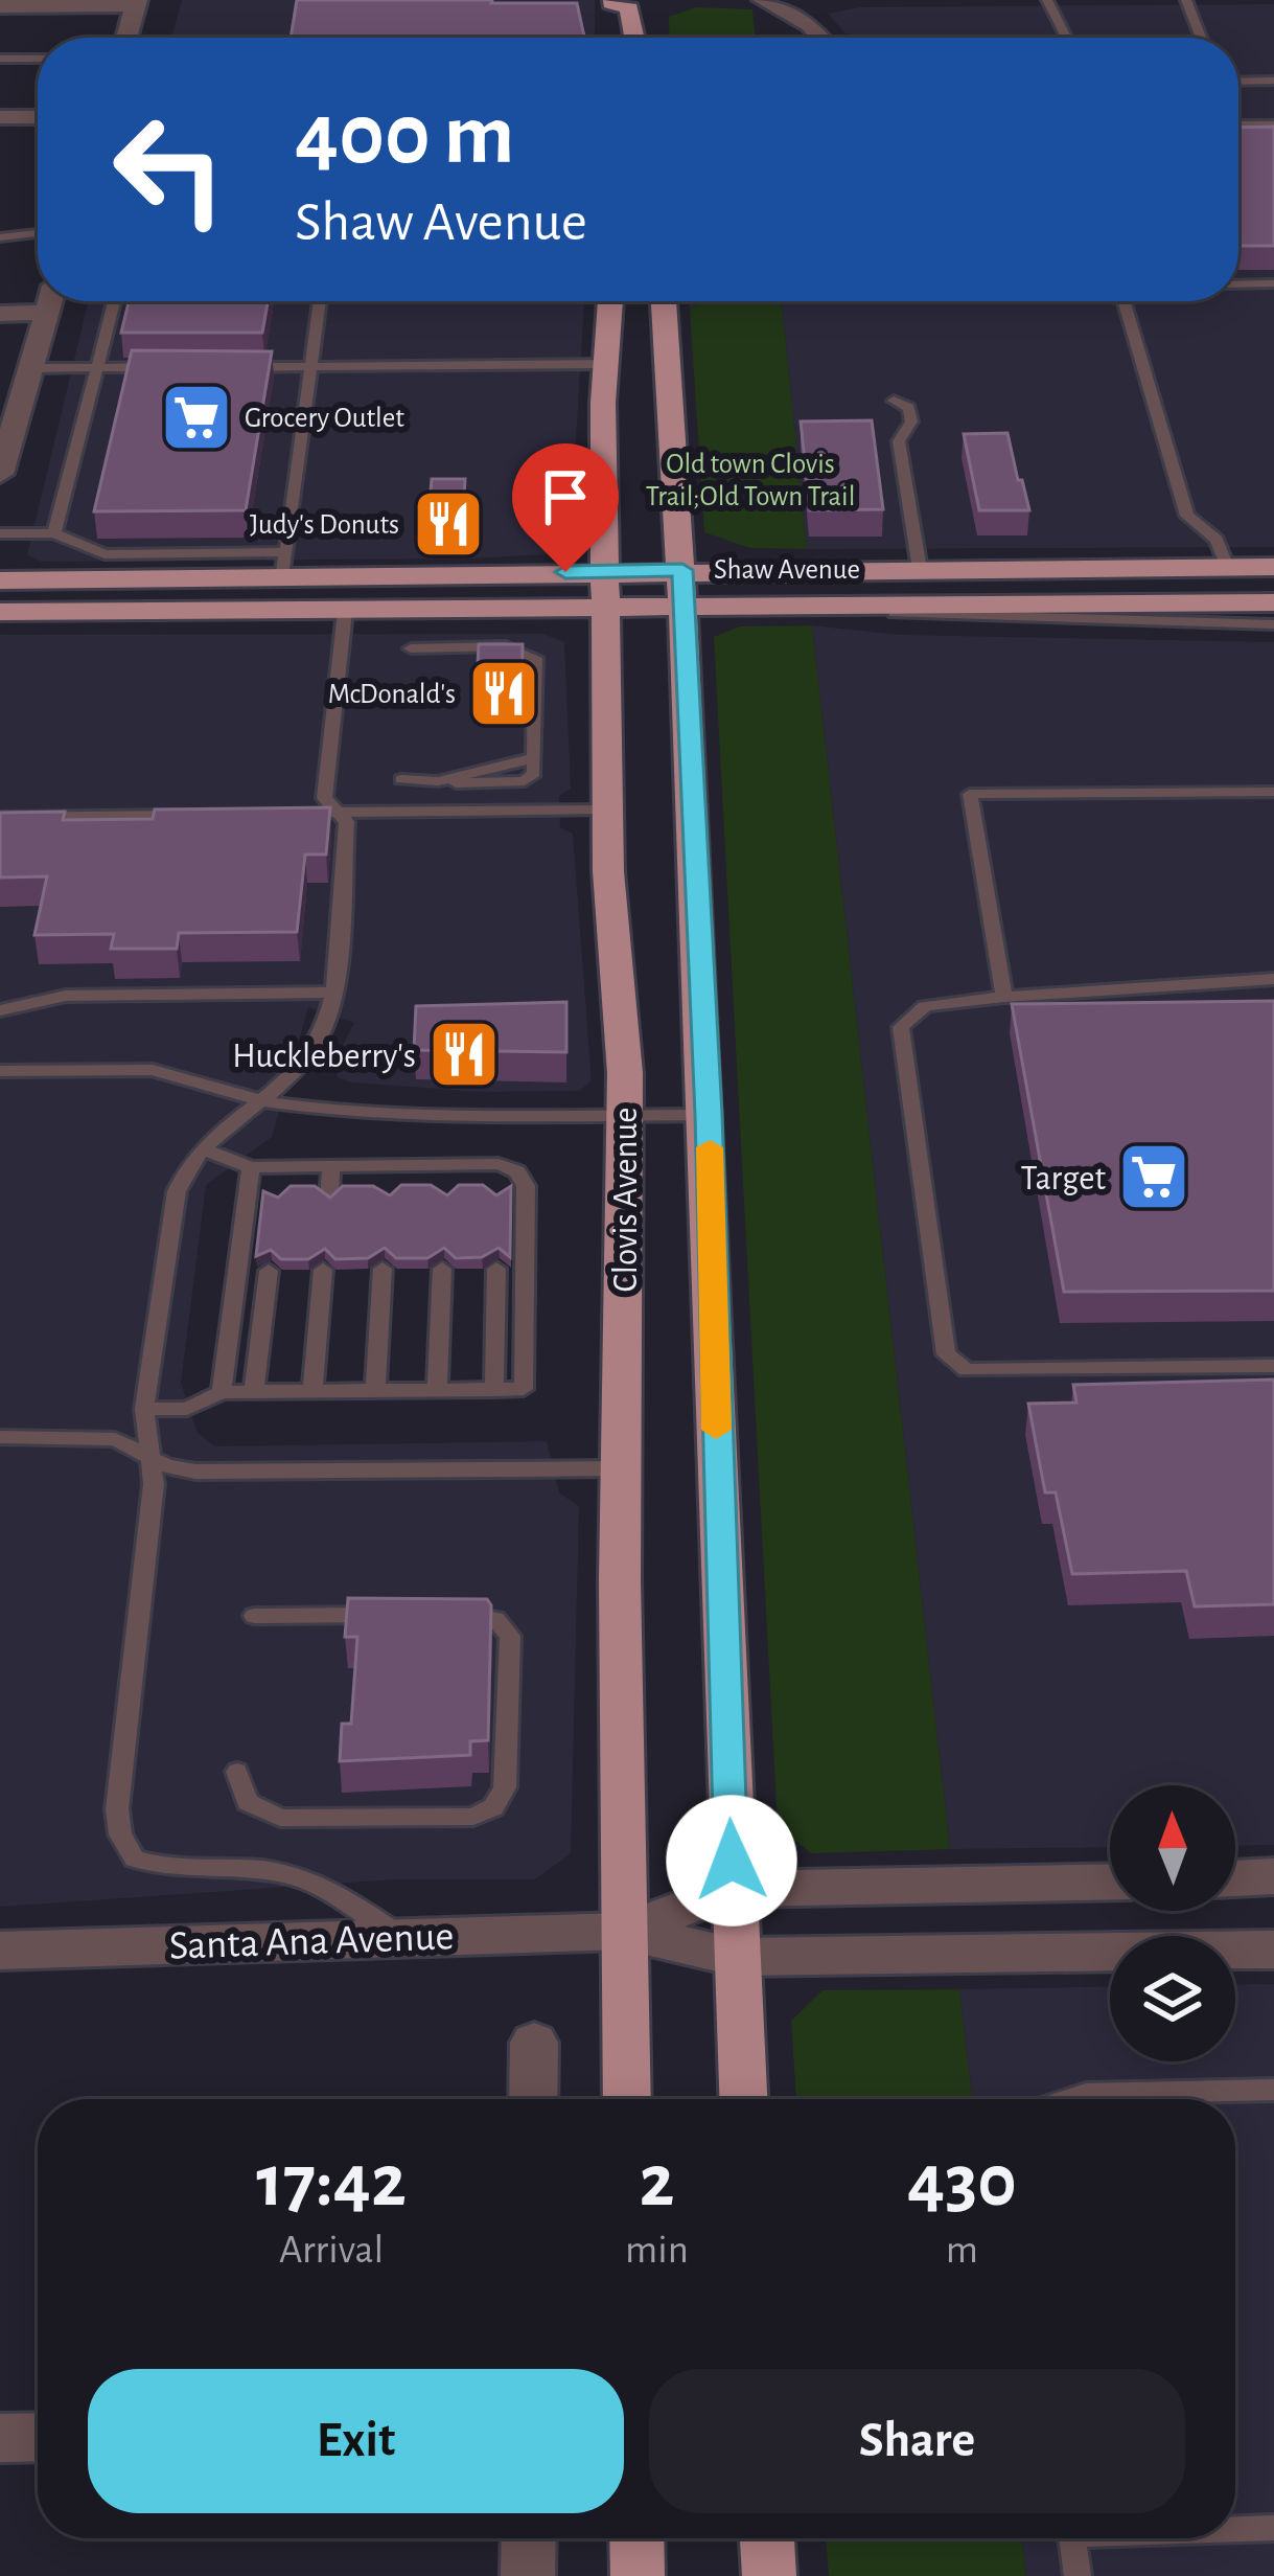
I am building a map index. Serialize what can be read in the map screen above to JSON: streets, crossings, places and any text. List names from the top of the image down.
{
  "streets": {
    "main road": ["Shaw Avenue", "Clovis Avenue"],
    "street": ["Santa Ana Avenue"]
  },
  "crossings": [
    ["Shaw Avenue", "Clovis Avenue"],
    ["Clovis Avenue", "Santa Ana Avenue"]
  ],
  "parks": ["Old town Clovis Trail;Old Town Trail"],
  "places": {
    "supermarket": ["Grocery Outlet", "Target"],
    "restaurant": ["Judy's Donuts", "McDonald's", "Huckleberry's"]
  },
  "north": "top",
  "page": {
    "turn": ["400 m", "Shaw Avenue"],
    "eta": [
      "17:42",
      "Arrival",
      "2",
      "min",
      "430",
      "m"
    ],
    "buttons": ["Exit", "Share"]
  }
}
